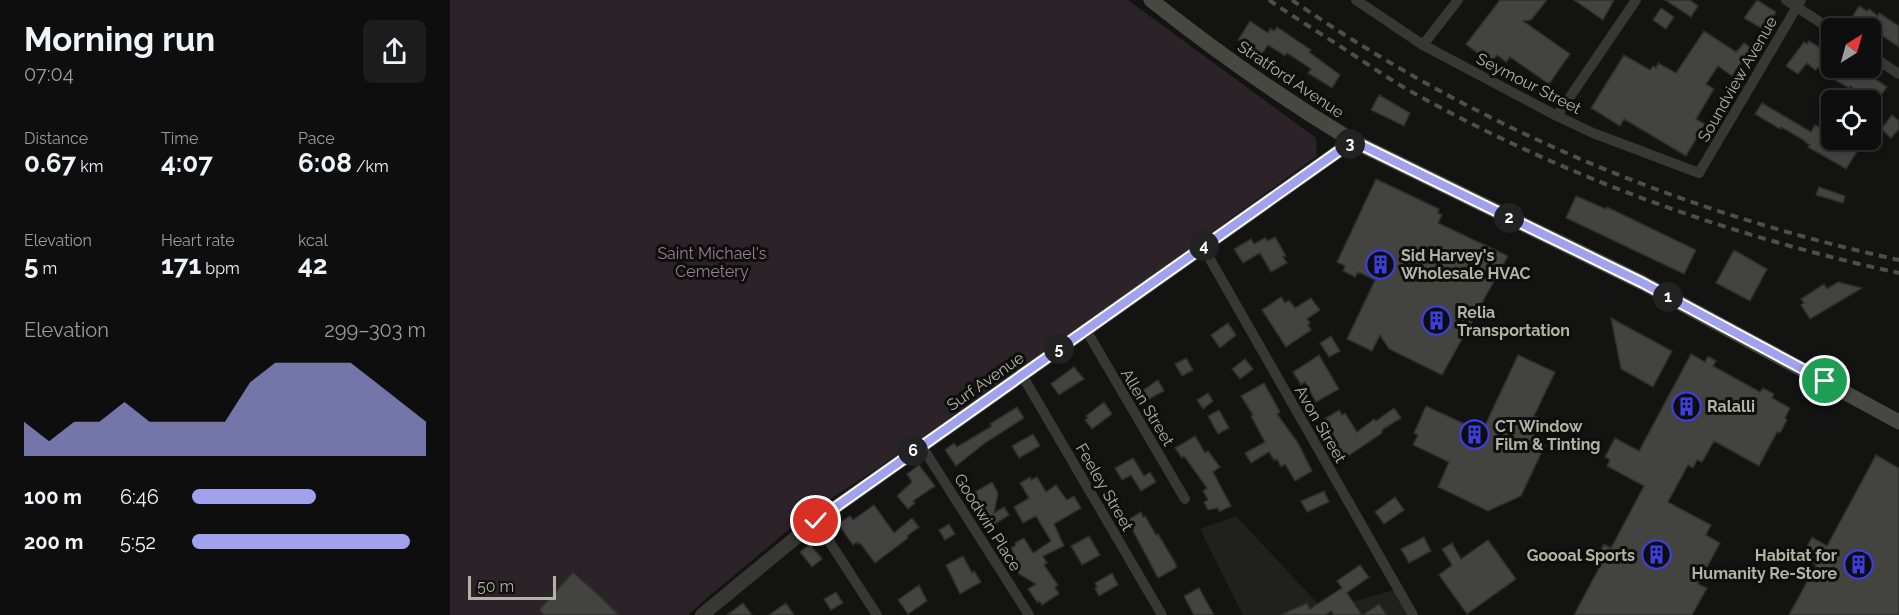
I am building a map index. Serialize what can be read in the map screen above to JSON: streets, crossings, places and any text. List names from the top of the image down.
{
  "streets": {
    "main road": ["Stratford Avenue"],
    "street": [
      "Soundview Avenue",
      "Seymour Street",
      "Surf Avenue",
      "Allen Street",
      "Avon Street",
      "Feeley Street",
      "Goodwin Place"
    ]
  },
  "crossings": [
    ["Stratford Avenue", "Surf Avenue"],
    ["Soundview Avenue", "Seymour Street"],
    ["Surf Avenue", "Allen Street"],
    ["Surf Avenue", "Avon Street"],
    ["Surf Avenue", "Feeley Street"],
    ["Surf Avenue", "Goodwin Place"]
  ],
  "parks": ["Saint Michael's Cemetery"],
  "places": {
    "building": [
      "Sid Harvey's Wholesale HVAC",
      "Relia Transportation",
      "Ralalli",
      "CT Window Film & Tinting",
      "Goooal Sports",
      "Habitat for Humanity Re-Store"
    ]
  },
  "scale_bar": "50 m",
  "north": "top right",
  "page": {
    "heading": ["Morning run", "07:04"],
    "stats": [
      ["Distance", "0.67 km"],
      ["Time", "4:07"],
      ["Pace", "6:08 /km"],
      ["Elevation", "5 m"],
      ["Heart rate", "171 bpm"],
      ["kcal", "42"]
    ],
    "pins": [
      "3",
      "2",
      "4",
      "1",
      "5",
      "6"
    ],
    "chart": ["Elevation", "299–303 m"],
    "list": [
      {
        "name": "100 m",
        "note": "6:46"
      },
      {
        "name": "200 m",
        "note": "5:52"
      }
    ],
    "scale": "50 m"
  }
}
